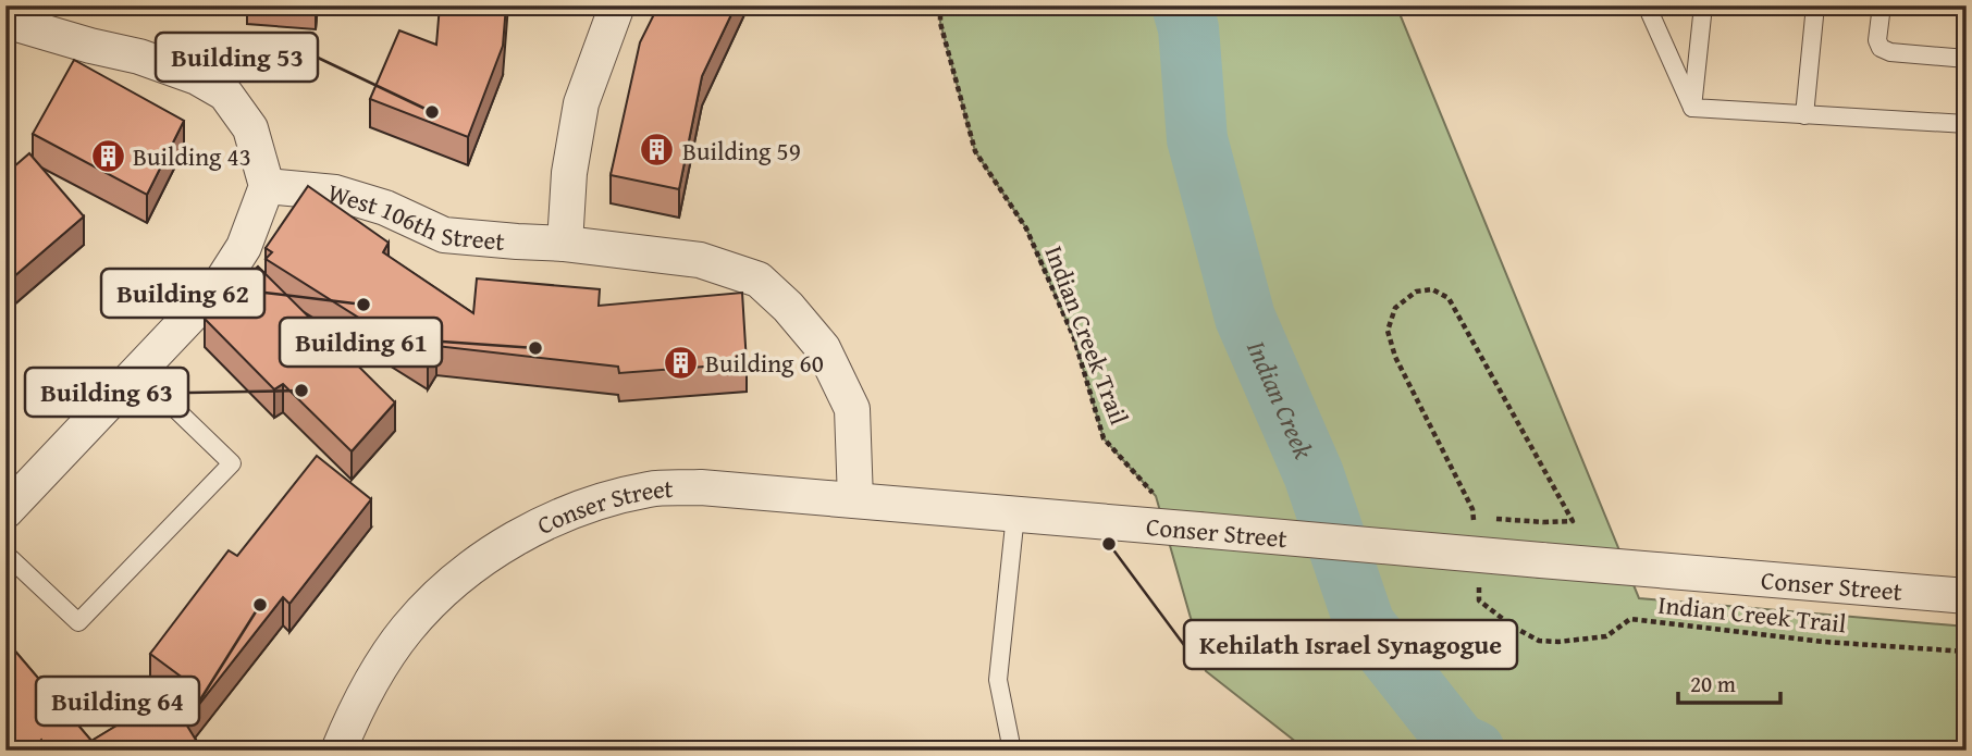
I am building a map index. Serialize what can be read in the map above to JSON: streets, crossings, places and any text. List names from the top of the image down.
{
  "streets": {
    "street": ["West 106th Street", "Conser Street"],
    "path": ["Indian Creek Trail"]
  },
  "crossings": [
    ["West 106th Street", "Conser Street"]
  ],
  "water": ["Indian Creek"],
  "places": {
    "other": [
      "Building 53",
      "Building 62",
      "Building 61",
      "Building 63",
      "Kehilath Israel Synagogue",
      "Building 64"
    ],
    "building": ["Building 59", "Building 43", "Building 60"]
  },
  "scale_bar": "20 m"
}
